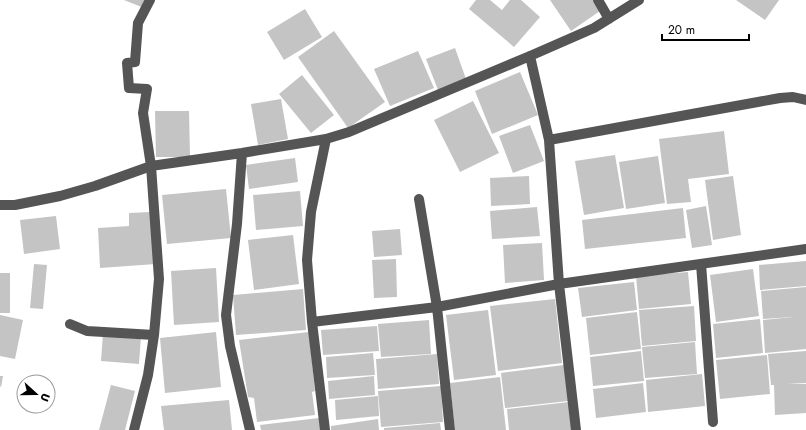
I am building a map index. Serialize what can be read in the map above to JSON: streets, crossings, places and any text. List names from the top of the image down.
{
  "scale_bar": "20 m",
  "north": "right"
}
